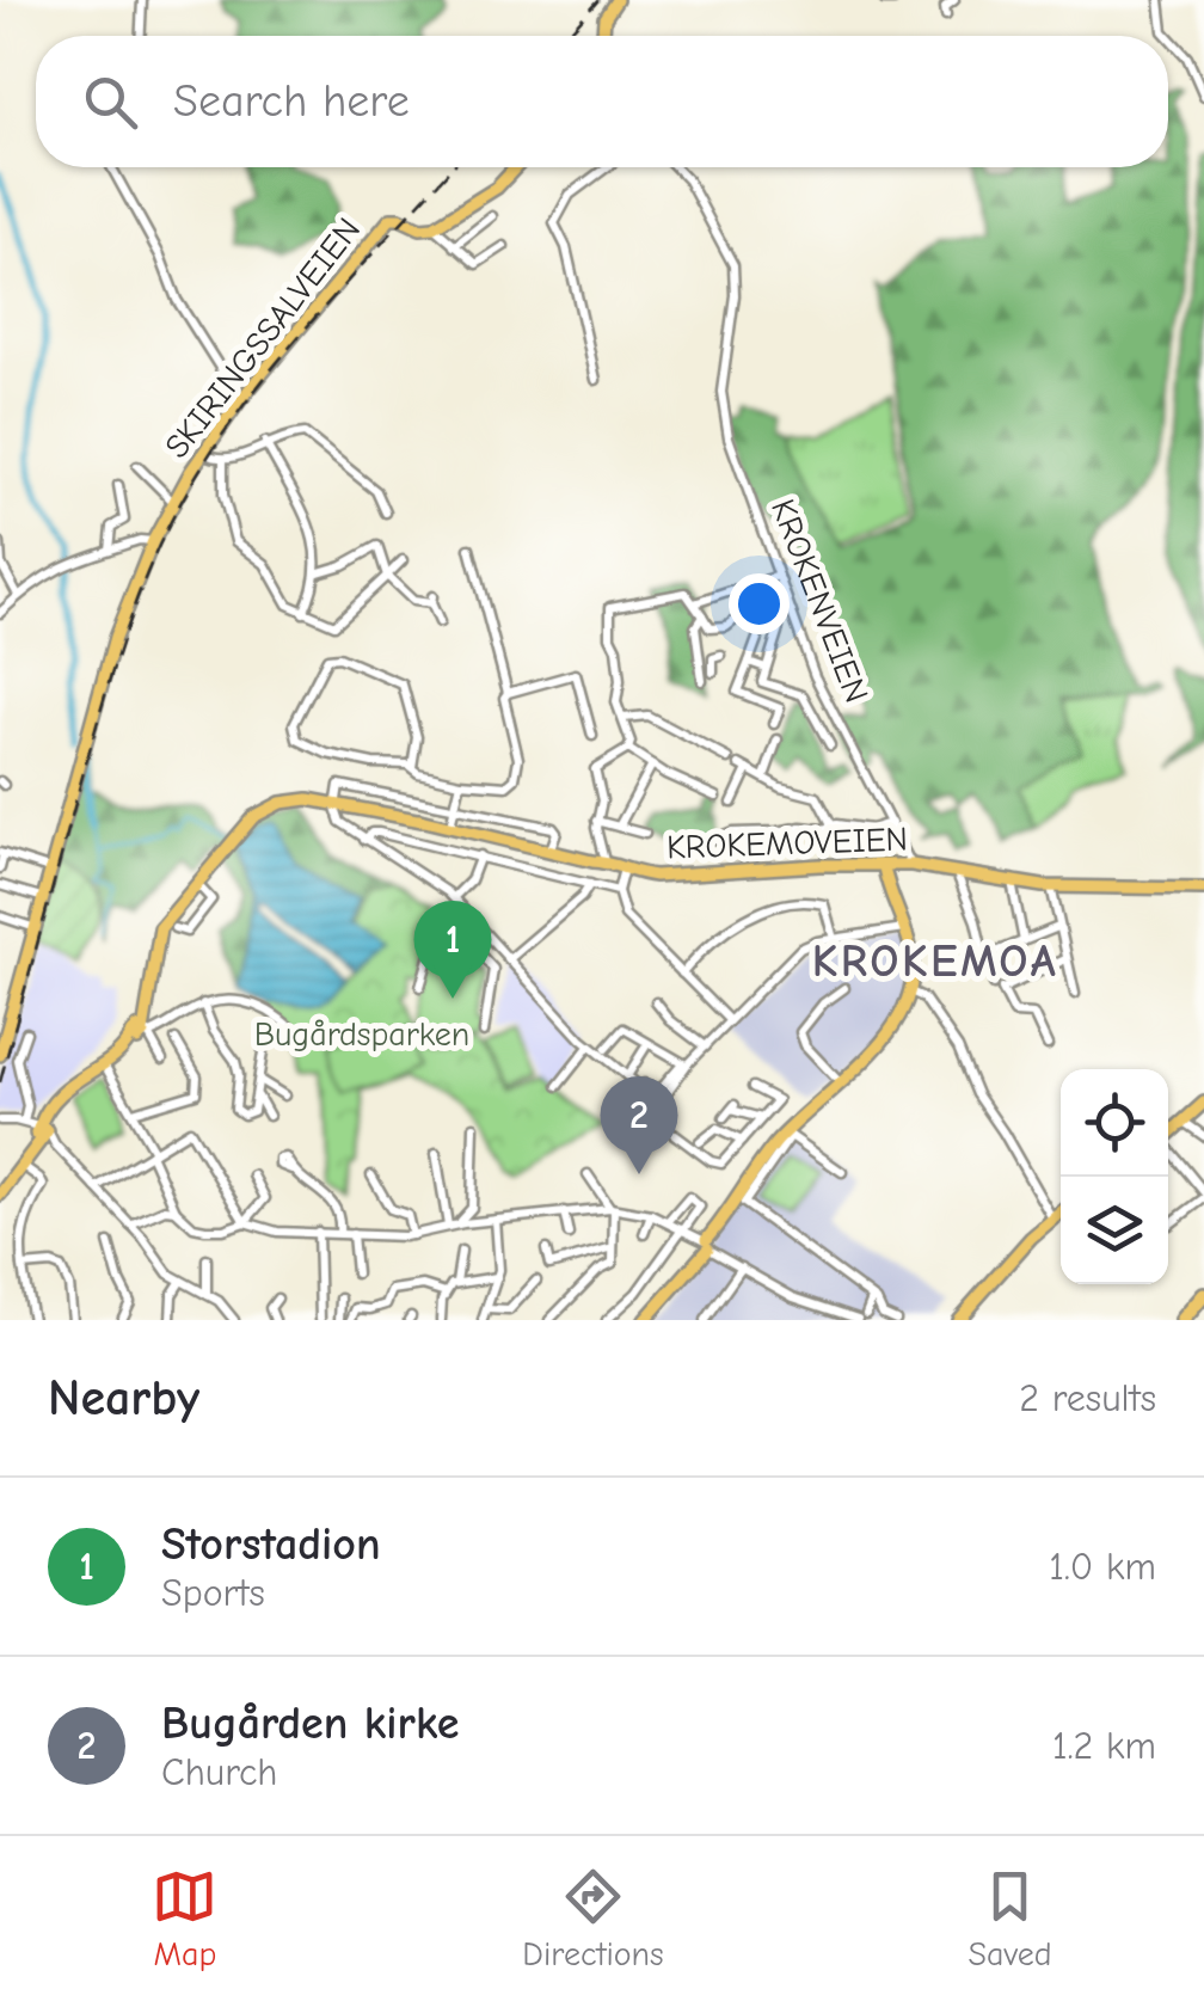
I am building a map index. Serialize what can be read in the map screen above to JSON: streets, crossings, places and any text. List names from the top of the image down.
{
  "streets": {
    "main road": ["SKIRINGSSALVEIEN", "KROKEMOVEIEN"],
    "street": ["KROKENVEIEN"]
  },
  "crossings": [
    ["KROKENVEIEN", "KROKEMOVEIEN"]
  ],
  "districts": ["KROKEMOA"],
  "parks": ["Bugårdsparken"],
  "page": {
    "search": "Search here",
    "pins": ["1", "2"],
    "heading": ["Nearby", "2 results"],
    "list": [
      {
        "mark": "1",
        "name": "Storstadion",
        "note": "Sports",
        "value": "1.0 km"
      },
      {
        "mark": "2",
        "name": "Bugården kirke",
        "note": "Church",
        "value": "1.2 km"
      }
    ],
    "nav": ["Map", "Directions", "Saved"]
  }
}
